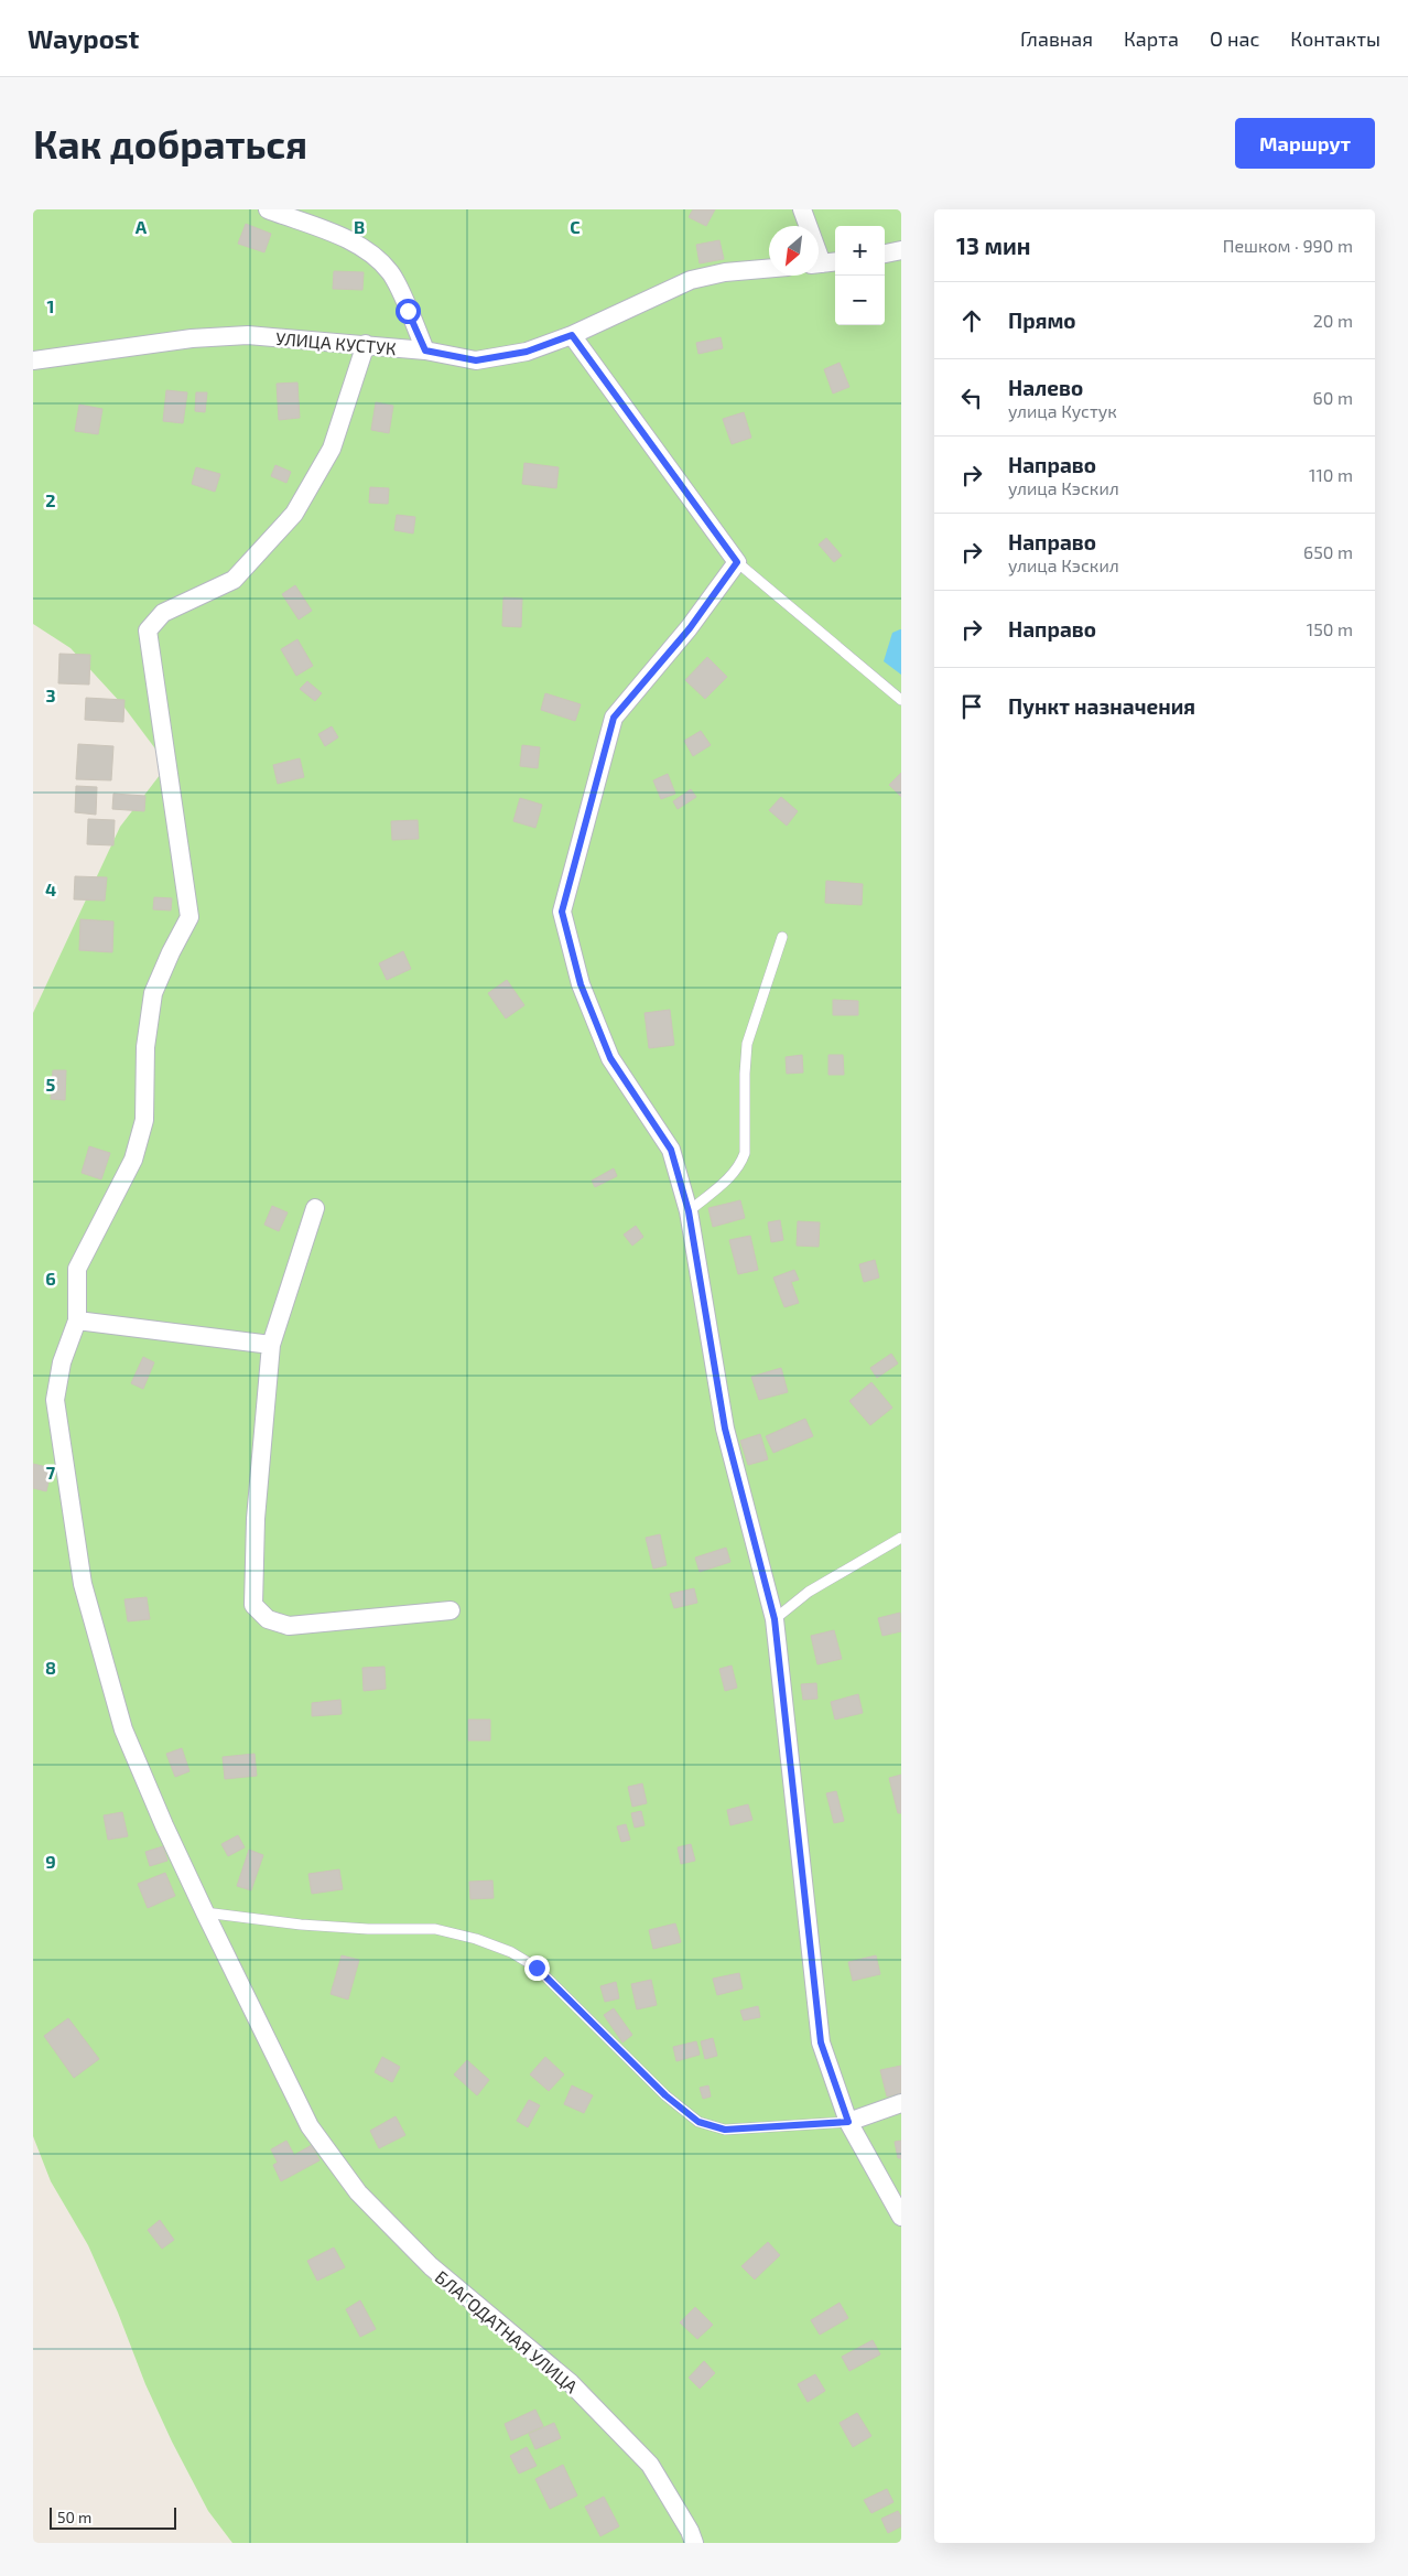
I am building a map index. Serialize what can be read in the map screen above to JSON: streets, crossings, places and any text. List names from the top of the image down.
{
  "streets": {
    "street": ["УЛИЦА КУСТУК", "БЛАГОДАТНАЯ УЛИЦА"]
  },
  "scale_bar": "50 m",
  "north": "bottom left",
  "page": {
    "header": "Waypost",
    "nav": [
      "Главная",
      "Карта",
      "О нас",
      "Контакты"
    ],
    "buttons": "Маршрут",
    "title": "Как добраться",
    "heading": ["13 мин", "Пешком · 990 m"],
    "map_buttons": ["+", "−"],
    "list": [
      ["Прямо", "20 m"],
      ["Налево", "улица Кустук", "60 m"],
      ["Направо", "улица Кэскил", "110 m"],
      ["Направо", "улица Кэскил", "650 m"],
      ["Направо", "150 m"],
      "Пункт назначения"
    ],
    "scale": "50 m"
  },
  "grid": {
    "columns": ["A", "B", "C"],
    "rows": [
      "1",
      "2",
      "3",
      "4",
      "5",
      "6",
      "7",
      "8",
      "9"
    ]
  }
}
